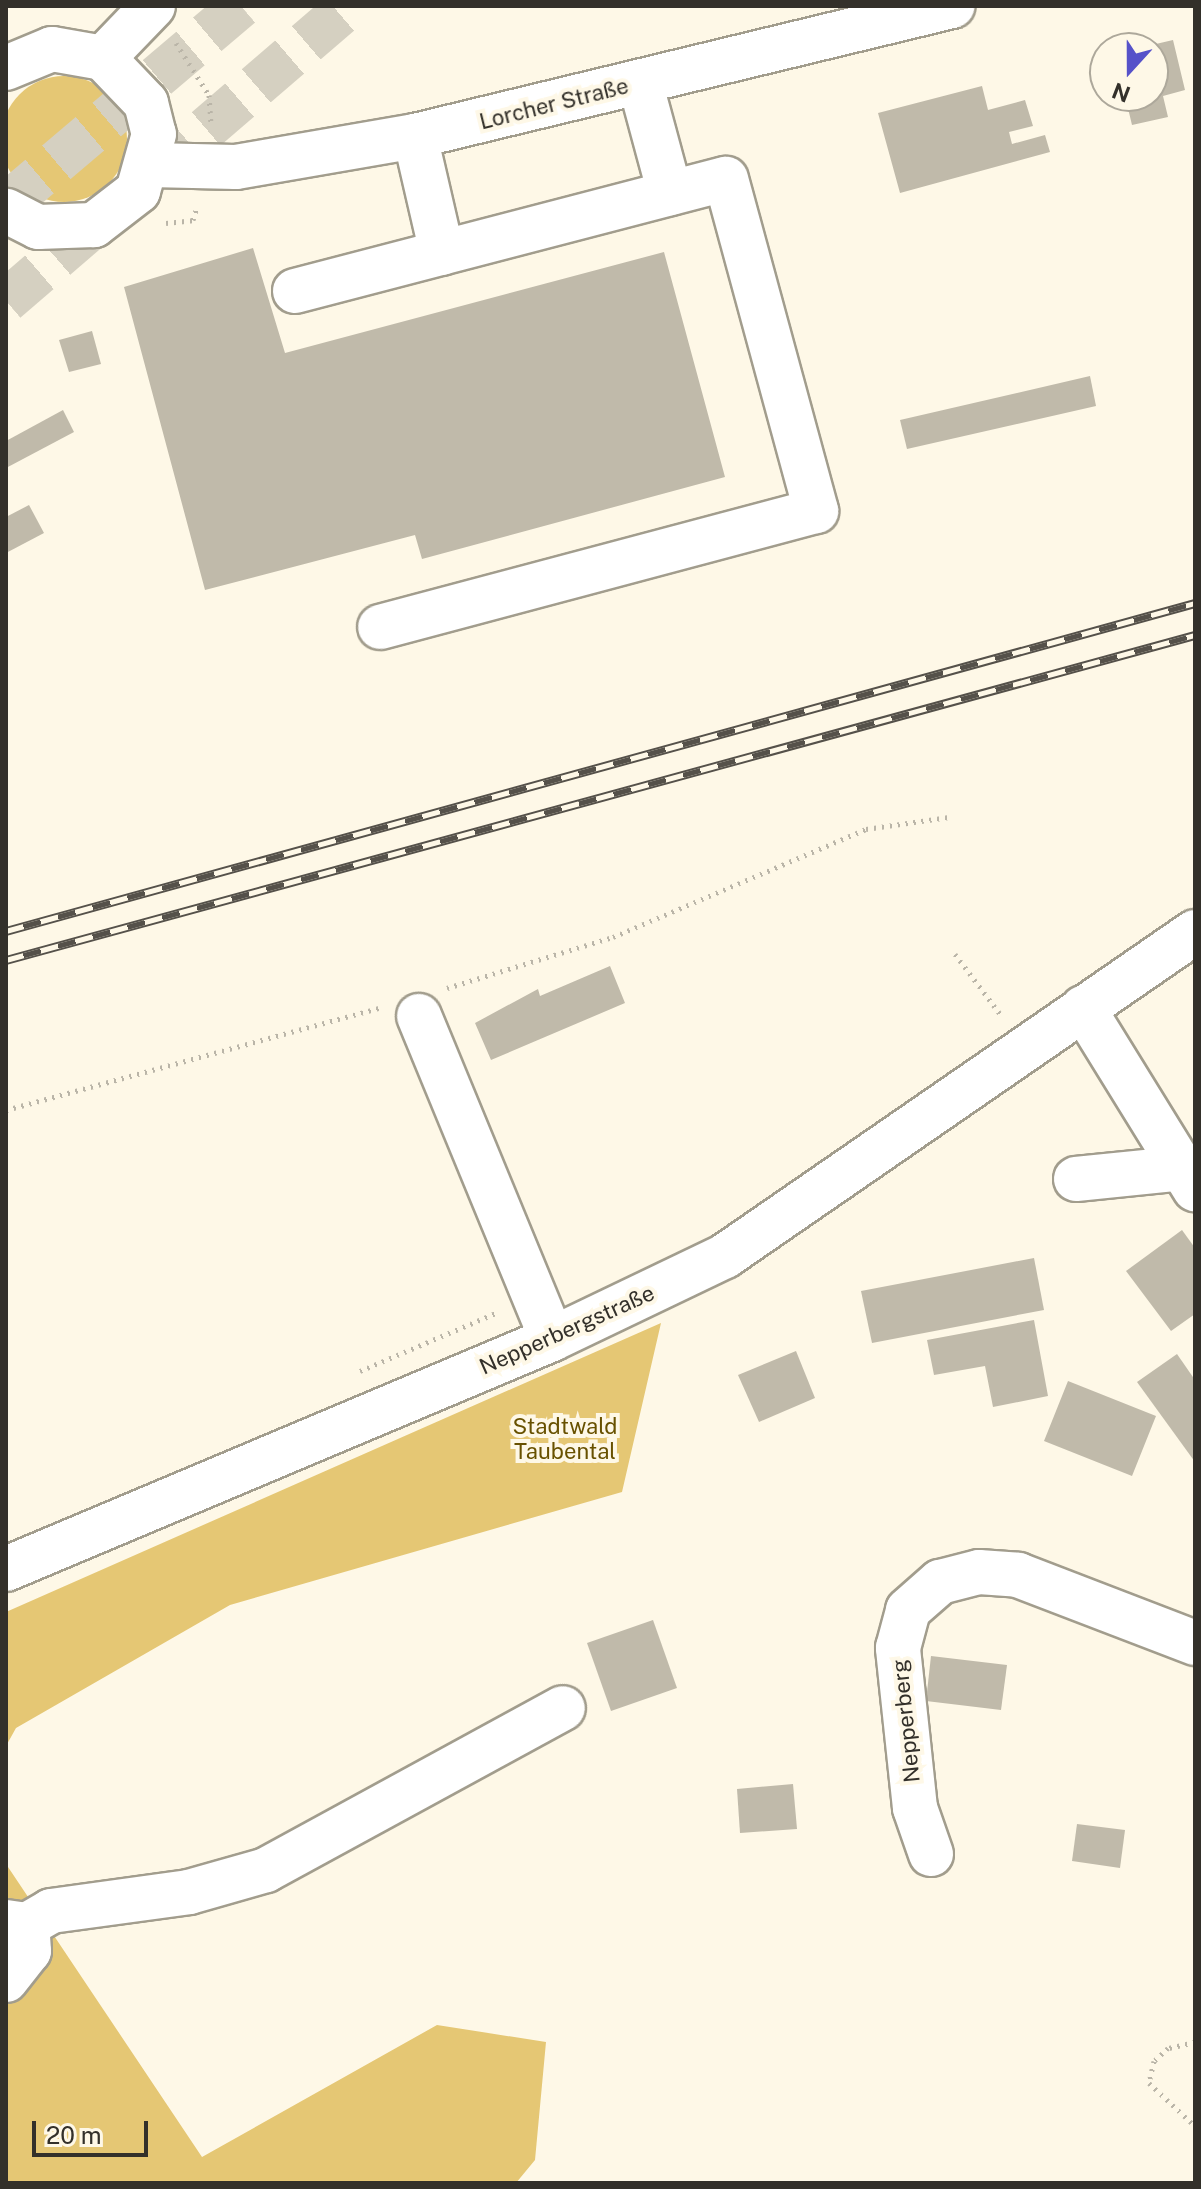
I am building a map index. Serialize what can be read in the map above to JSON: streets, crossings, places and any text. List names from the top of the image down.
{
  "streets": {
    "main road": ["Lorcher Straße", "Nepperbergstraße", "Nepperberg"]
  },
  "parks": ["Stadtwald Taubental"],
  "scale_bar": "20 m",
  "north": "bottom"
}
